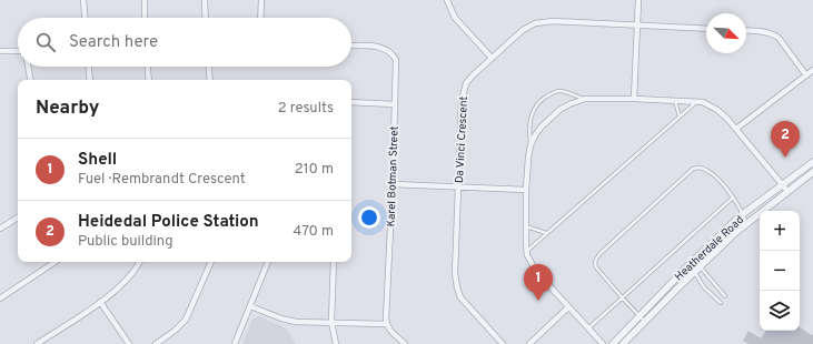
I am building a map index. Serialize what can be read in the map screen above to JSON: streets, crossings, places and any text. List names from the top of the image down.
{
  "streets": {
    "street": ["Da Vinci Crescent", "Karel Botman Street", "Heatherdale Road"]
  },
  "north": "bottom right",
  "page": {
    "search": "Search here",
    "heading": ["Nearby", "2 results"],
    "pins": ["2", "1"],
    "list": [
      {
        "mark": "1",
        "name": "Shell",
        "note": "Fuel · Rembrandt Crescent",
        "value": "210 m"
      },
      {
        "mark": "2",
        "name": "Heidedal Police Station",
        "note": "Public building",
        "value": "470 m"
      }
    ],
    "map_buttons": ["+", "−"]
  }
}
